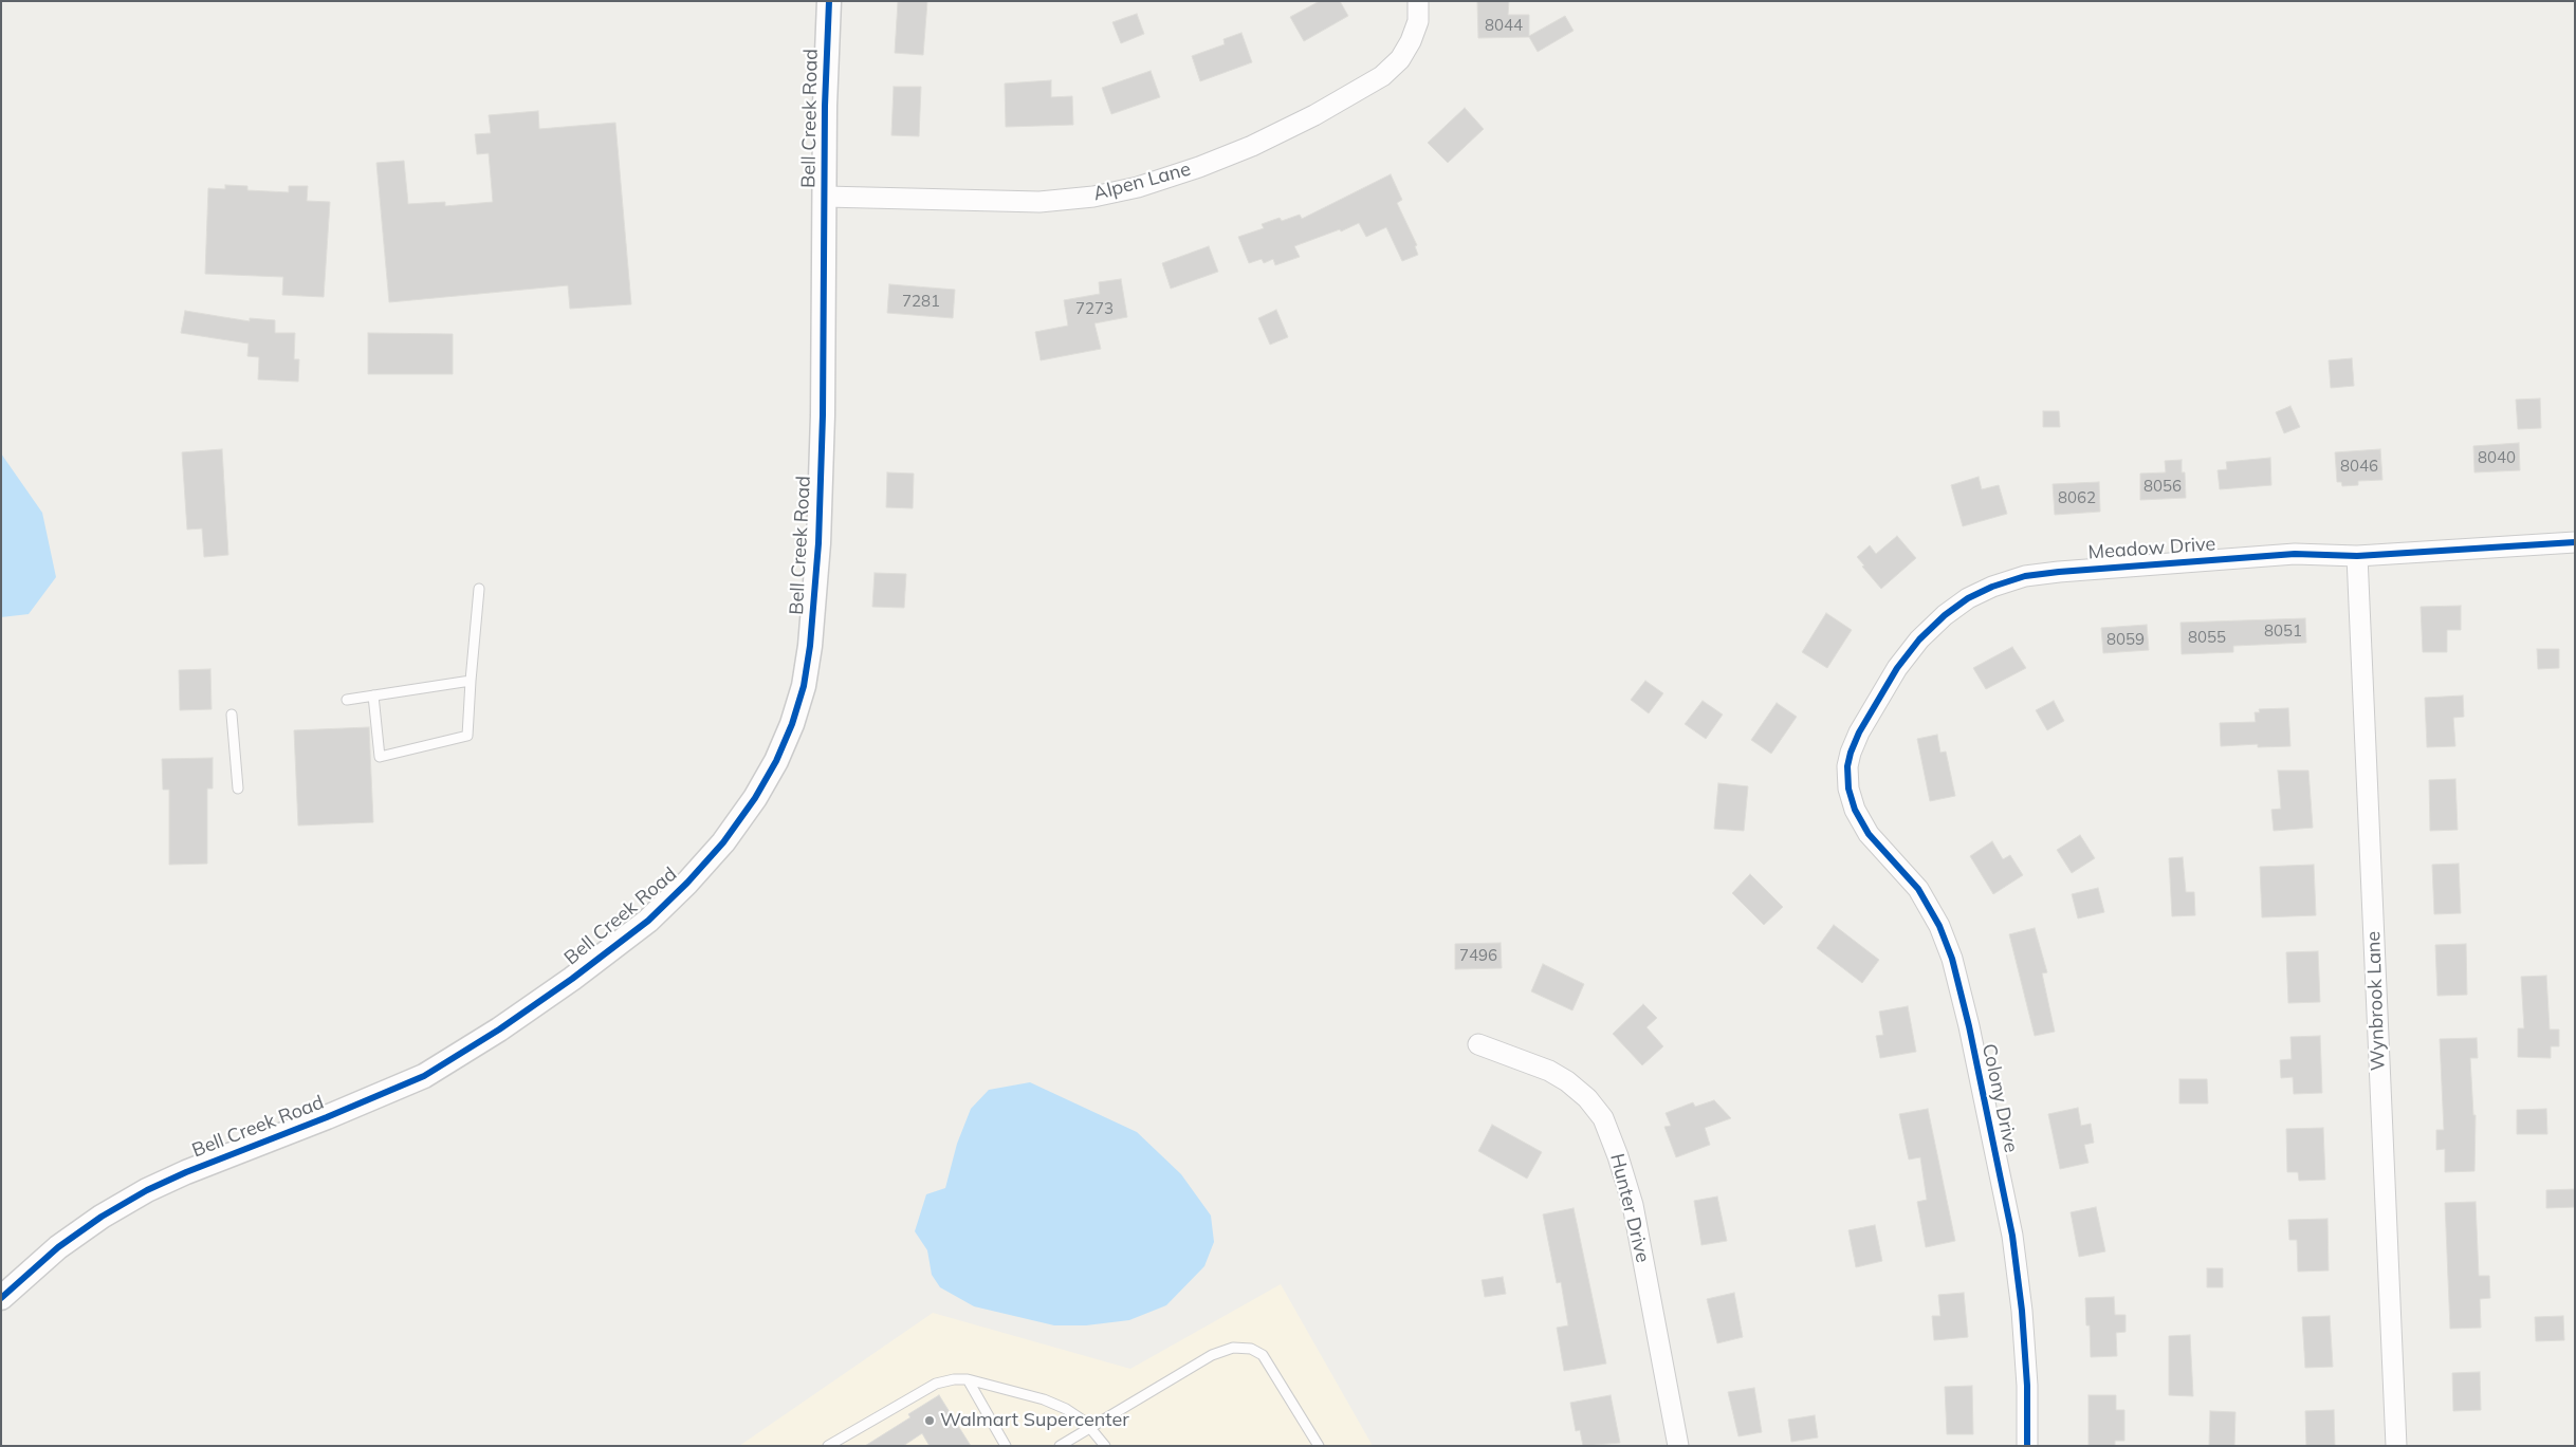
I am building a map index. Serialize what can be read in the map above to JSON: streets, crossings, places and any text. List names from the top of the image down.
{
  "streets": {
    "street": [
      "Bell Creek Road",
      "Alpen Lane",
      "Meadow Drive",
      "Wynbrook Lane",
      "Colony Drive",
      "Hunter Drive"
    ]
  },
  "crossings": [
    ["Bell Creek Road", "Alpen Lane"],
    ["Meadow Drive", "Wynbrook Lane"],
    ["Meadow Drive", "Colony Drive"]
  ],
  "places": ["Walmart Supercenter"],
  "house_numbers": [
    "8044",
    "7281",
    "7273",
    "8040",
    "8046",
    "8056",
    "8062",
    "8051",
    "8055",
    "8059",
    "7496"
  ]
}
